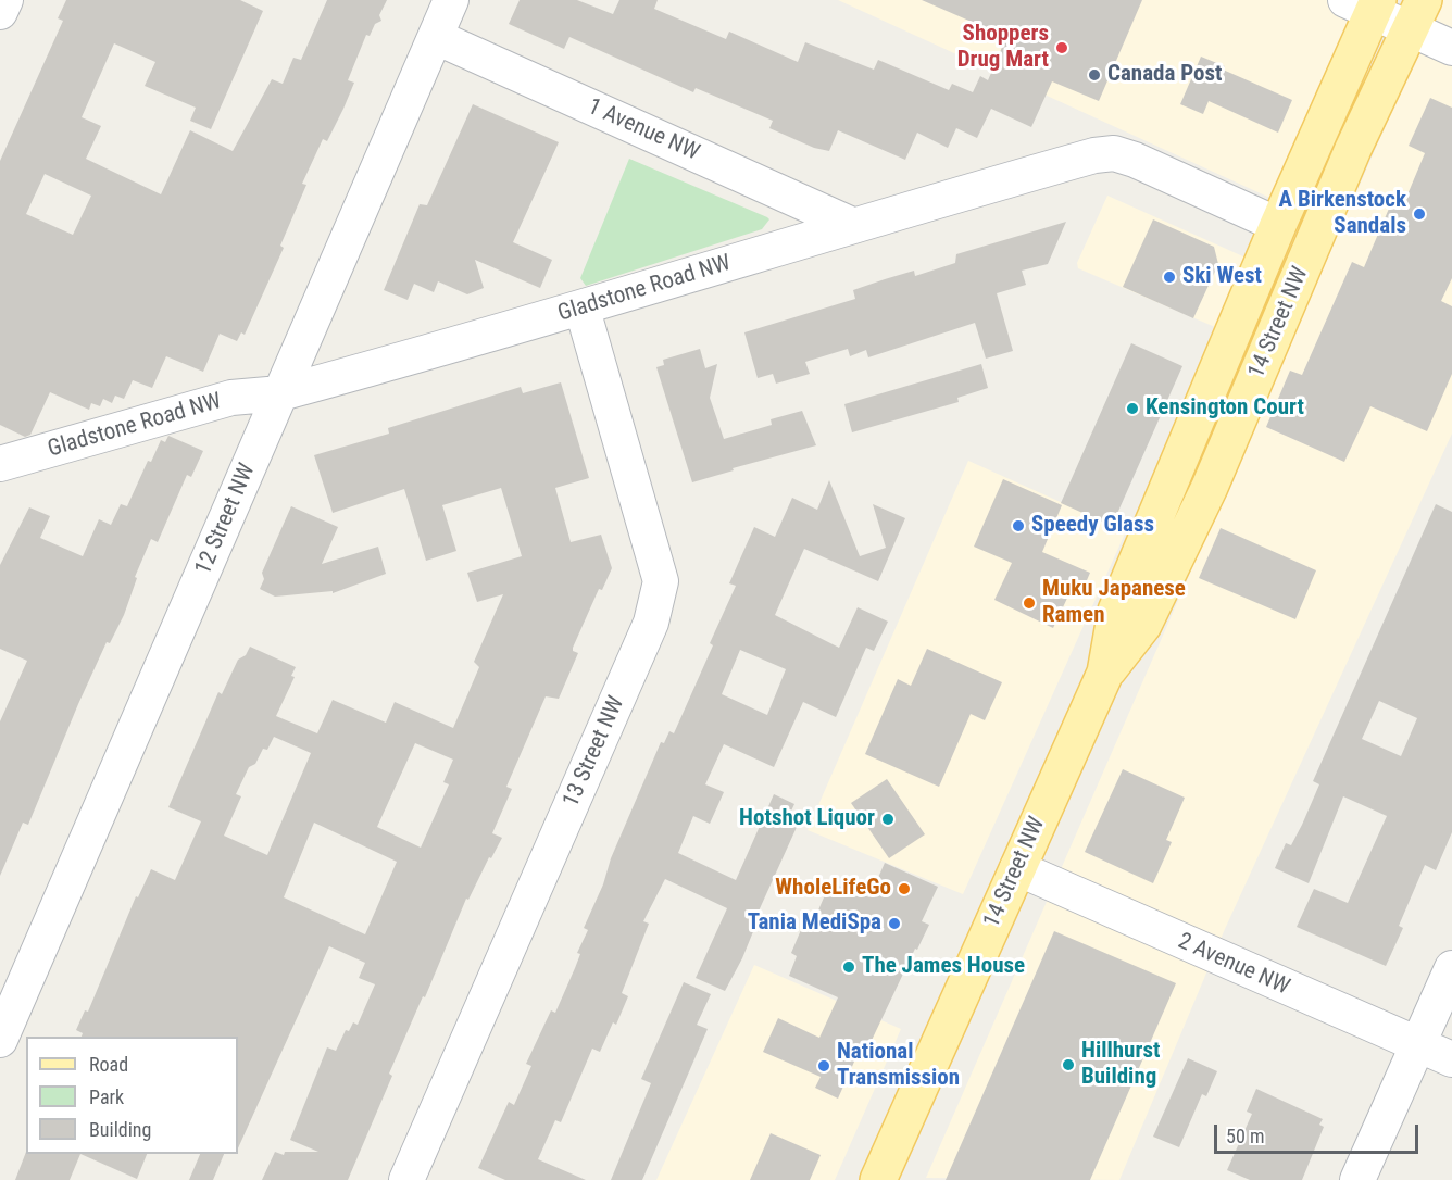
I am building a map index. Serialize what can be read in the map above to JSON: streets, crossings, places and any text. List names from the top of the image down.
{
  "streets": {
    "main road": ["14 Street NW"],
    "street": [
      "1 Avenue NW",
      "Gladstone Road NW",
      "12 Street NW",
      "13 Street NW",
      "2 Avenue NW"
    ]
  },
  "crossings": [
    ["1 Avenue NW", "Gladstone Road NW"],
    ["1 Avenue NW", "12 Street NW"],
    ["Gladstone Road NW", "14 Street NW"],
    ["Gladstone Road NW", "12 Street NW"],
    ["Gladstone Road NW", "13 Street NW"],
    ["14 Street NW", "2 Avenue NW"]
  ],
  "places": [
    "Shoppers Drug Mart",
    "Canada Post",
    "A Birkenstock Sandals",
    "Ski West",
    "Kensington Court",
    "Speedy Glass",
    "Muku Japanese Ramen",
    "Hotshot Liquor",
    "WholeLifeGo",
    "Tania MediSpa",
    "The James House",
    "Hillhurst Building",
    "National Transmission"
  ],
  "legend": ["Road", "Park", "Building"],
  "scale_bar": "50 m"
}
